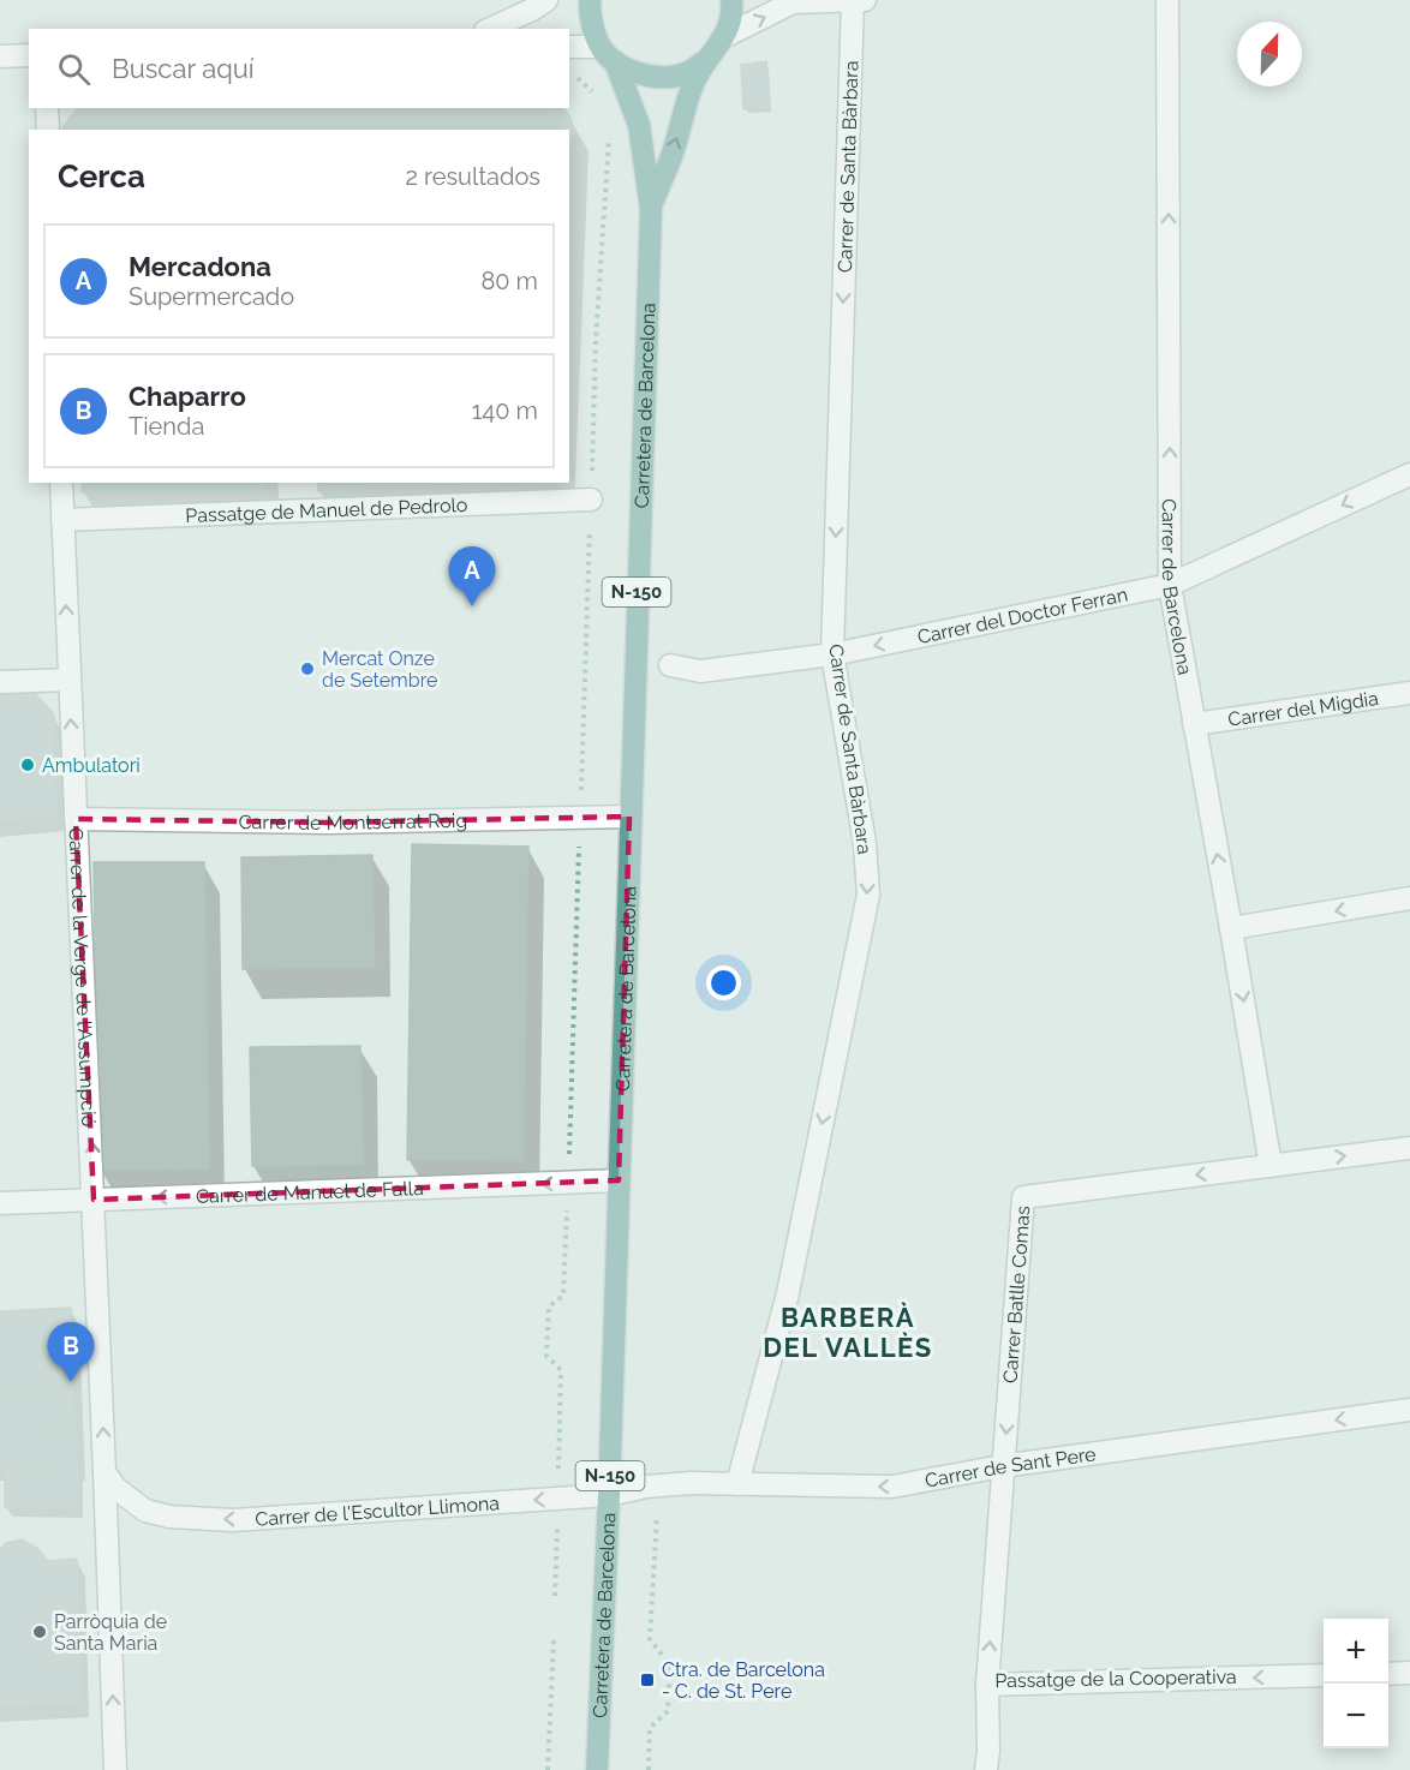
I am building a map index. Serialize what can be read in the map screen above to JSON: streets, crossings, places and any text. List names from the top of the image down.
{
  "streets": {
    "main road": ["Carretera de Barcelona", "N-150"],
    "street": [
      "Carrer de Santa Bàrbara",
      "Passatge de Manuel de Pedrolo",
      "Carrer de Barcelona",
      "Carrer del Doctor Ferran",
      "Carrer del Migdia",
      "Carrer de Montserrat Roig",
      "Carrer de la Verge de l'Assumpció",
      "Carrer de Manuel de Falla",
      "Carrer Batlle Comas",
      "Carrer de Sant Pere",
      "Carrer de l'Escultor Llimona",
      "Passatge de la Cooperativa"
    ]
  },
  "crossings": [
    ["Carrer de Santa Bàrbara", "Carrer del Doctor Ferran"],
    ["Carrer de Santa Bàrbara", "Carrer de Sant Pere"],
    ["Carretera de Barcelona", "N-150"],
    ["Carretera de Barcelona", "Carrer de Montserrat Roig"],
    ["Carretera de Barcelona", "Carrer de Manuel de Falla"],
    ["Carretera de Barcelona", "Carrer de Sant Pere"],
    ["Carretera de Barcelona", "Carrer de l'Escultor Llimona"],
    ["Passatge de Manuel de Pedrolo", "Carrer de la Verge de l'Assumpció"],
    ["Carrer de Barcelona", "Carrer del Doctor Ferran"],
    ["Carrer de Barcelona", "Carrer del Migdia"],
    ["Carrer de Barcelona", "Carrer Batlle Comas"],
    ["Carrer de Montserrat Roig", "Carrer de la Verge de l'Assumpció"],
    ["Carrer de la Verge de l'Assumpció", "Carrer de Manuel de Falla"],
    ["Carrer de la Verge de l'Assumpció", "Carrer de l'Escultor Llimona"],
    ["Carrer Batlle Comas", "Carrer de Sant Pere"],
    ["Carrer Batlle Comas", "Passatge de la Cooperativa"],
    ["Carrer de Sant Pere", "Carrer de l'Escultor Llimona"],
    ["Carrer de Sant Pere", "Passatge de la Cooperativa"]
  ],
  "one_way": [
    "Carrer de Santa Bàrbara",
    "Carrer del Doctor Ferran",
    "Carrer de la Verge de l'Assumpció",
    "Carrer de Manuel de Falla",
    "Carrer de Sant Pere",
    "Carrer de l'Escultor Llimona"
  ],
  "districts": ["BARBERÀ DEL VALLÈS"],
  "places": {
    "other": ["Mercat Onze de Setembre", "Ambulatori", "Parròquia de Santa Maria"],
    "transit": ["Ctra. de Barcelona - C. de St. Pere"]
  },
  "north": "top",
  "page": {
    "search": "Buscar aquí",
    "heading": ["Cerca", "2 resultados"],
    "list": [
      {
        "mark": "A",
        "name": "Mercadona",
        "note": "Supermercado",
        "value": "80 m"
      },
      {
        "mark": "B",
        "name": "Chaparro",
        "note": "Tienda",
        "value": "140 m"
      }
    ],
    "pins": ["A", "B"],
    "map_buttons": ["+", "−"]
  }
}
